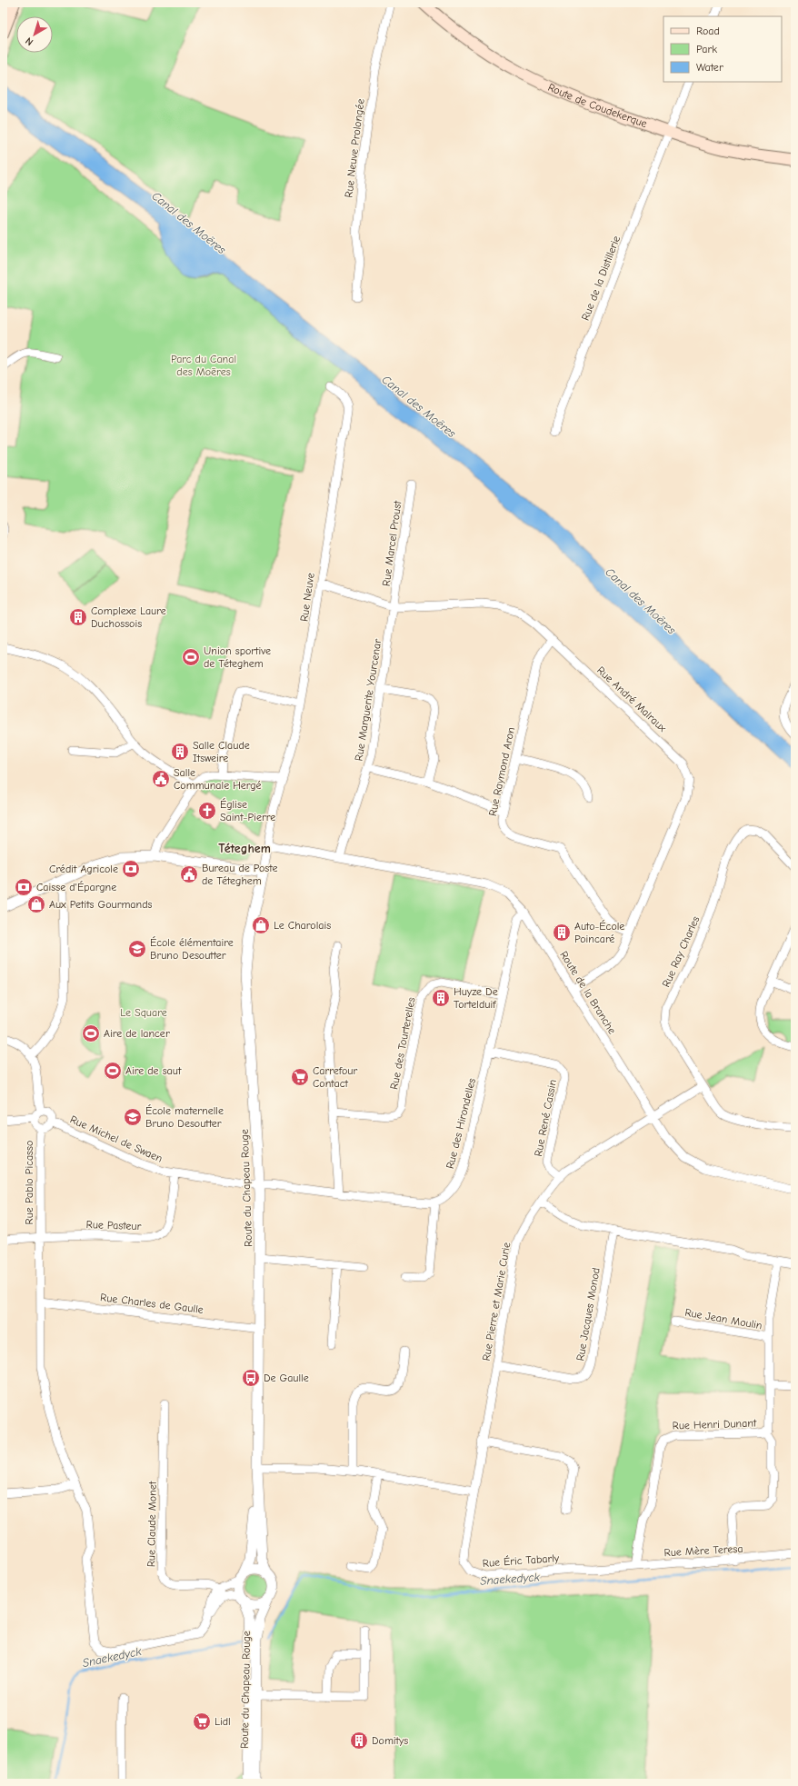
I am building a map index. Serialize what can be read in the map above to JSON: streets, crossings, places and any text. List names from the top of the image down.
{
  "streets": {
    "main road": ["Route de Coudekerque"],
    "street": [
      "Rue Neuve Prolongée",
      "Rue de la Distillerie",
      "Rue Marcel Proust",
      "Rue Neuve",
      "Rue André Malraux",
      "Rue Marguerite Yourcenar",
      "Rue Raymond Aron",
      "Rue Ray Charles",
      "Route de la Branche",
      "Rue des Tourterelles",
      "Rue René Cassin",
      "Rue des Hirondelles",
      "Rue Michel de Swaen",
      "Rue Pablo Picasso",
      "Route du Chapeau Rouge",
      "Rue Pasteur",
      "Rue Pierre et Marie Curie",
      "Rue Charles de Gaulle",
      "Rue Jacques Monod",
      "Rue Jean Moulin",
      "Rue Henri Dunant",
      "Rue Claude Monet",
      "Rue Mère Teresa",
      "Rue Éric Tabarly"
    ]
  },
  "crossings": [
    ["Route de Coudekerque", "Rue de la Distillerie"],
    ["Rue Marcel Proust", "Rue André Malraux"],
    ["Rue Marcel Proust", "Rue Marguerite Yourcenar"],
    ["Rue Neuve", "Rue André Malraux"],
    ["Rue Neuve", "Route de la Branche"],
    ["Rue Neuve", "Route du Chapeau Rouge"],
    ["Rue André Malraux", "Rue Marguerite Yourcenar"],
    ["Rue André Malraux", "Rue Raymond Aron"],
    ["Rue André Malraux", "Route de la Branche"],
    ["Rue Marguerite Yourcenar", "Route de la Branche"],
    ["Route de la Branche", "Rue des Hirondelles"],
    ["Route de la Branche", "Rue Pierre et Marie Curie"],
    ["Rue des Tourterelles", "Rue des Hirondelles"],
    ["Rue René Cassin", "Rue des Hirondelles"],
    ["Rue René Cassin", "Rue Pierre et Marie Curie"],
    ["Rue Michel de Swaen", "Rue Pablo Picasso"],
    ["Rue Michel de Swaen", "Route du Chapeau Rouge"],
    ["Rue Michel de Swaen", "Rue Pasteur"],
    ["Rue Pablo Picasso", "Rue Pasteur"],
    ["Route du Chapeau Rouge", "Rue Charles de Gaulle"],
    ["Rue Pierre et Marie Curie", "Rue Jacques Monod"],
    ["Rue Pierre et Marie Curie", "Rue Éric Tabarly"],
    ["Rue Jean Moulin", "Rue Henri Dunant"],
    ["Rue Henri Dunant", "Rue Mère Teresa"],
    ["Rue Mère Teresa", "Rue Éric Tabarly"]
  ],
  "districts": ["Téteghem"],
  "water": ["Canal des Moëres", "Snaekedyck"],
  "parks": ["Parc du Canal des Moëres", "Le Square"],
  "places": {
    "building": [
      "Complexe Laure Duchossois",
      "Salle Claude Itsweire",
      "Auto-École Poincaré",
      "Huyze De Tortelduif",
      "Domitys"
    ],
    "sports": ["Union sportive de Téteghem", "Aire de lancer", "Aire de saut"],
    "public building": ["Salle Communale Hergé", "Bureau de Poste de Téteghem"],
    "church": ["Église Saint-Pierre"],
    "bank": ["Crédit Agricole", "Caisse d'Épargne"],
    "shop": ["Aux Petits Gourmands", "Le Charolais"],
    "school or university": ["École élémentaire Bruno Desoutter", "École maternelle Bruno Desoutter"],
    "supermarket": ["Carrefour Contact", "Lidl"],
    "bus stop": ["De Gaulle"]
  },
  "legend": ["Road", "Park", "Water"],
  "north": "bottom left"
}
